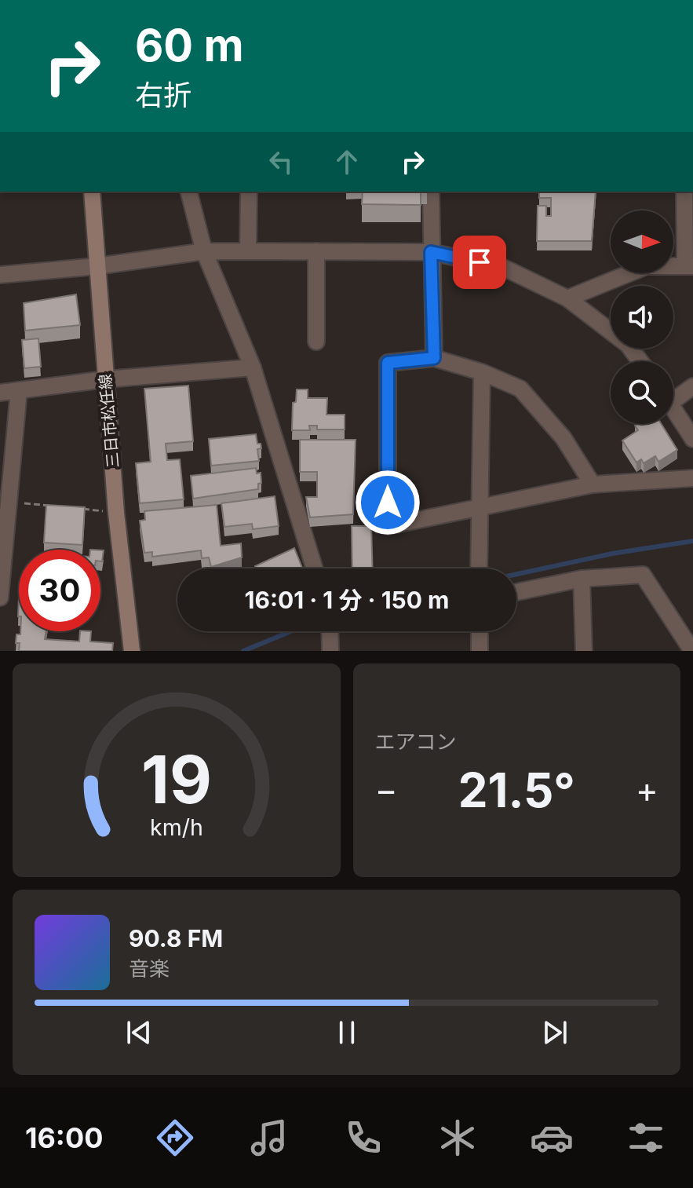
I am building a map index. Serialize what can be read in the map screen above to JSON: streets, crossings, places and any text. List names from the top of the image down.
{
  "streets": {
    "main road": ["三日市松任線"]
  },
  "north": "right",
  "page": {
    "turn": ["60 m", "右折"],
    "limit": "30",
    "trip": "16:01 · 1 分 · 150 m",
    "tile": "エアコン",
    "heat": ["−", "21.5°", "+"],
    "song": ["90.8 FM", "音楽"],
    "tabs": "16:00",
    "gauge": ["19", "km/h"]
  }
}
